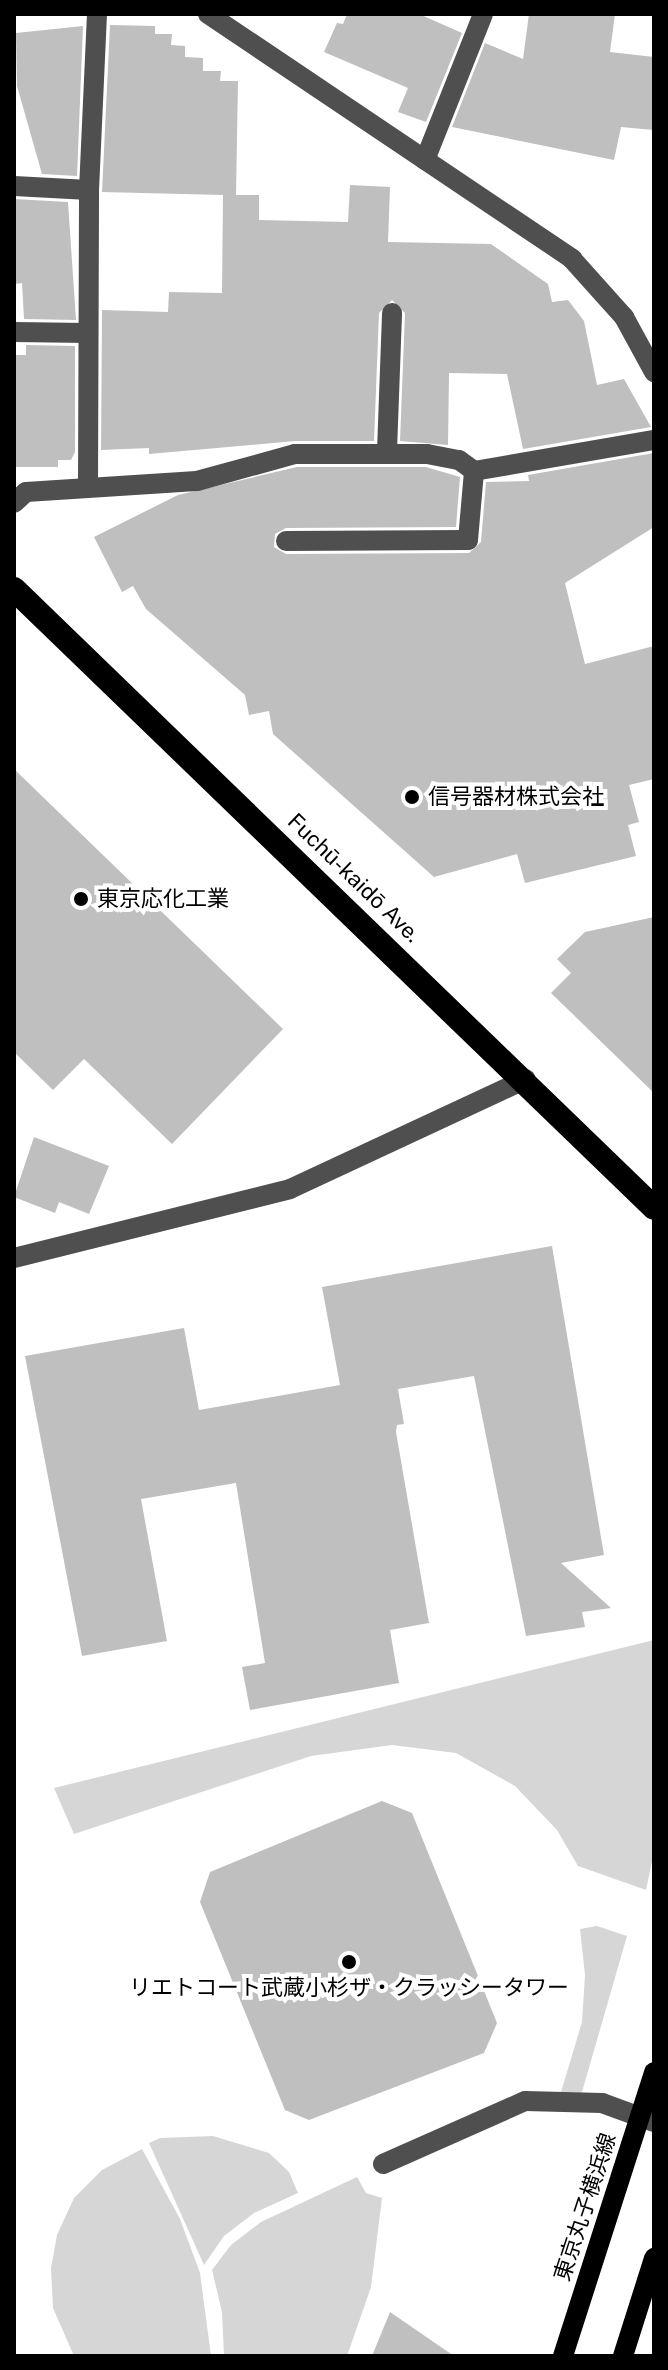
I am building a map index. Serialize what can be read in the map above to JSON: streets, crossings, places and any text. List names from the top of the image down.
{
  "streets": {
    "highway": ["Fuchū-kaidō Ave."],
    "main road": ["東京丸子横浜線"]
  },
  "places": ["信号器材株式会社", "東京応化工業", "リエトコート武蔵小杉ザ・クラッシータワー"]
}
